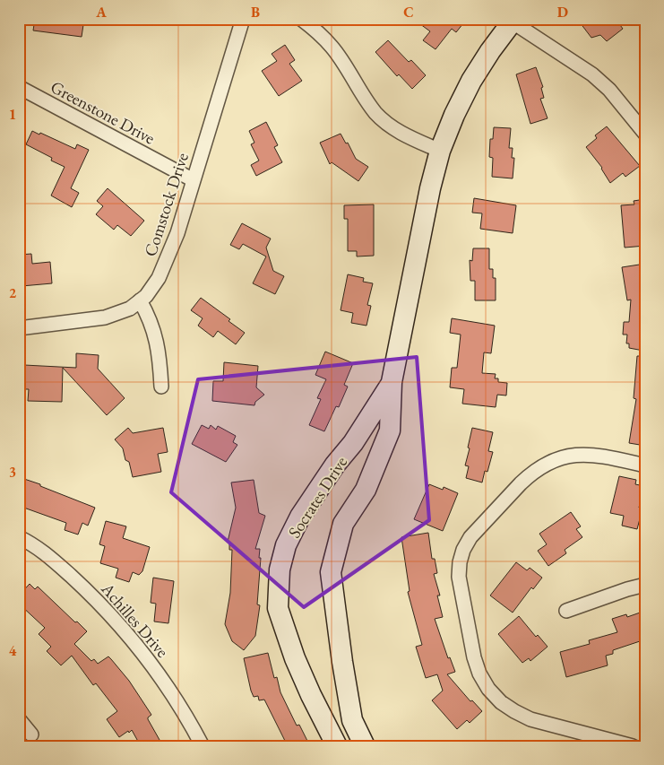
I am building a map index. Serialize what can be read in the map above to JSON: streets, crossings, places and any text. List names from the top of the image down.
{
  "streets": {
    "street": [
      "Greenstone Drive",
      "Comstock Drive",
      "Socrates Drive",
      "Achilles Drive"
    ]
  },
  "crossings": [
    ["Greenstone Drive", "Comstock Drive"]
  ],
  "grid": {
    "columns": [
      "A",
      "B",
      "C",
      "D"
    ],
    "rows": [
      "1",
      "2",
      "3",
      "4"
    ]
  }
}
